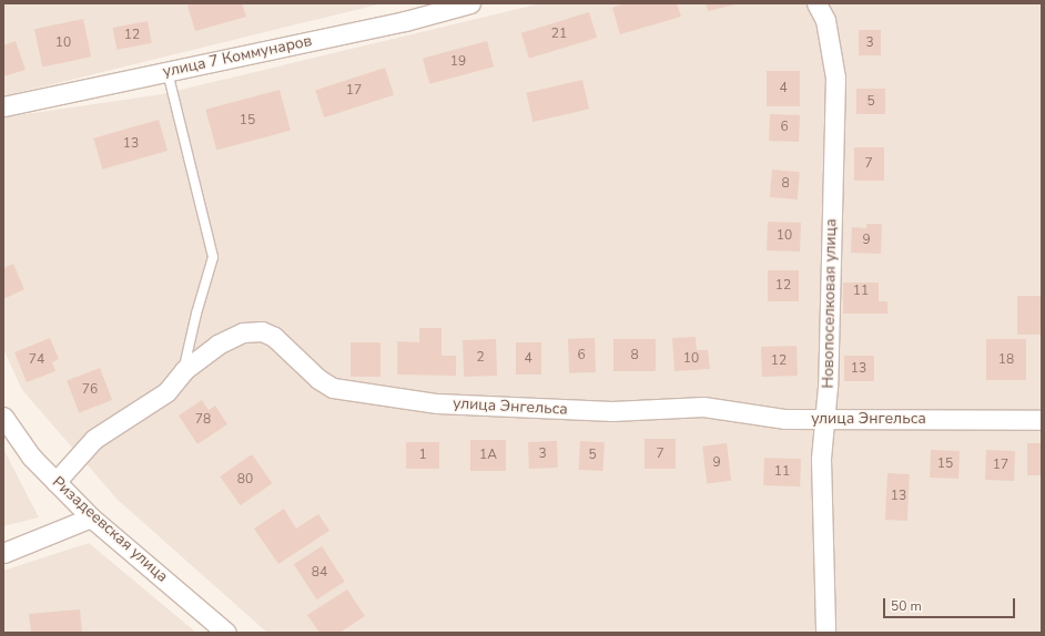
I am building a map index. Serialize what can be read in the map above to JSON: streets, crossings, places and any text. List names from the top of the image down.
{
  "streets": {
    "street": [
      "улица 7 Коммунаров",
      "Новопоселковая улица",
      "улица Энгельса",
      "Ризадеевская улица"
    ]
  },
  "crossings": [
    ["Новопоселковая улица", "улица Энгельса"],
    ["улица Энгельса", "Ризадеевская улица"]
  ],
  "house_numbers": [
    "21",
    "12",
    "10",
    "3",
    "19",
    "4",
    "17",
    "5",
    "15",
    "6",
    "13",
    "7",
    "8",
    "10",
    "9",
    "12",
    "11",
    "6",
    "8",
    "2",
    "4",
    "10",
    "74",
    "18",
    "12",
    "13",
    "76",
    "78",
    "3",
    "7",
    "1",
    "1А",
    "5",
    "9",
    "15",
    "17",
    "11",
    "80",
    "13",
    "84"
  ],
  "scale_bar": "50 m"
}
